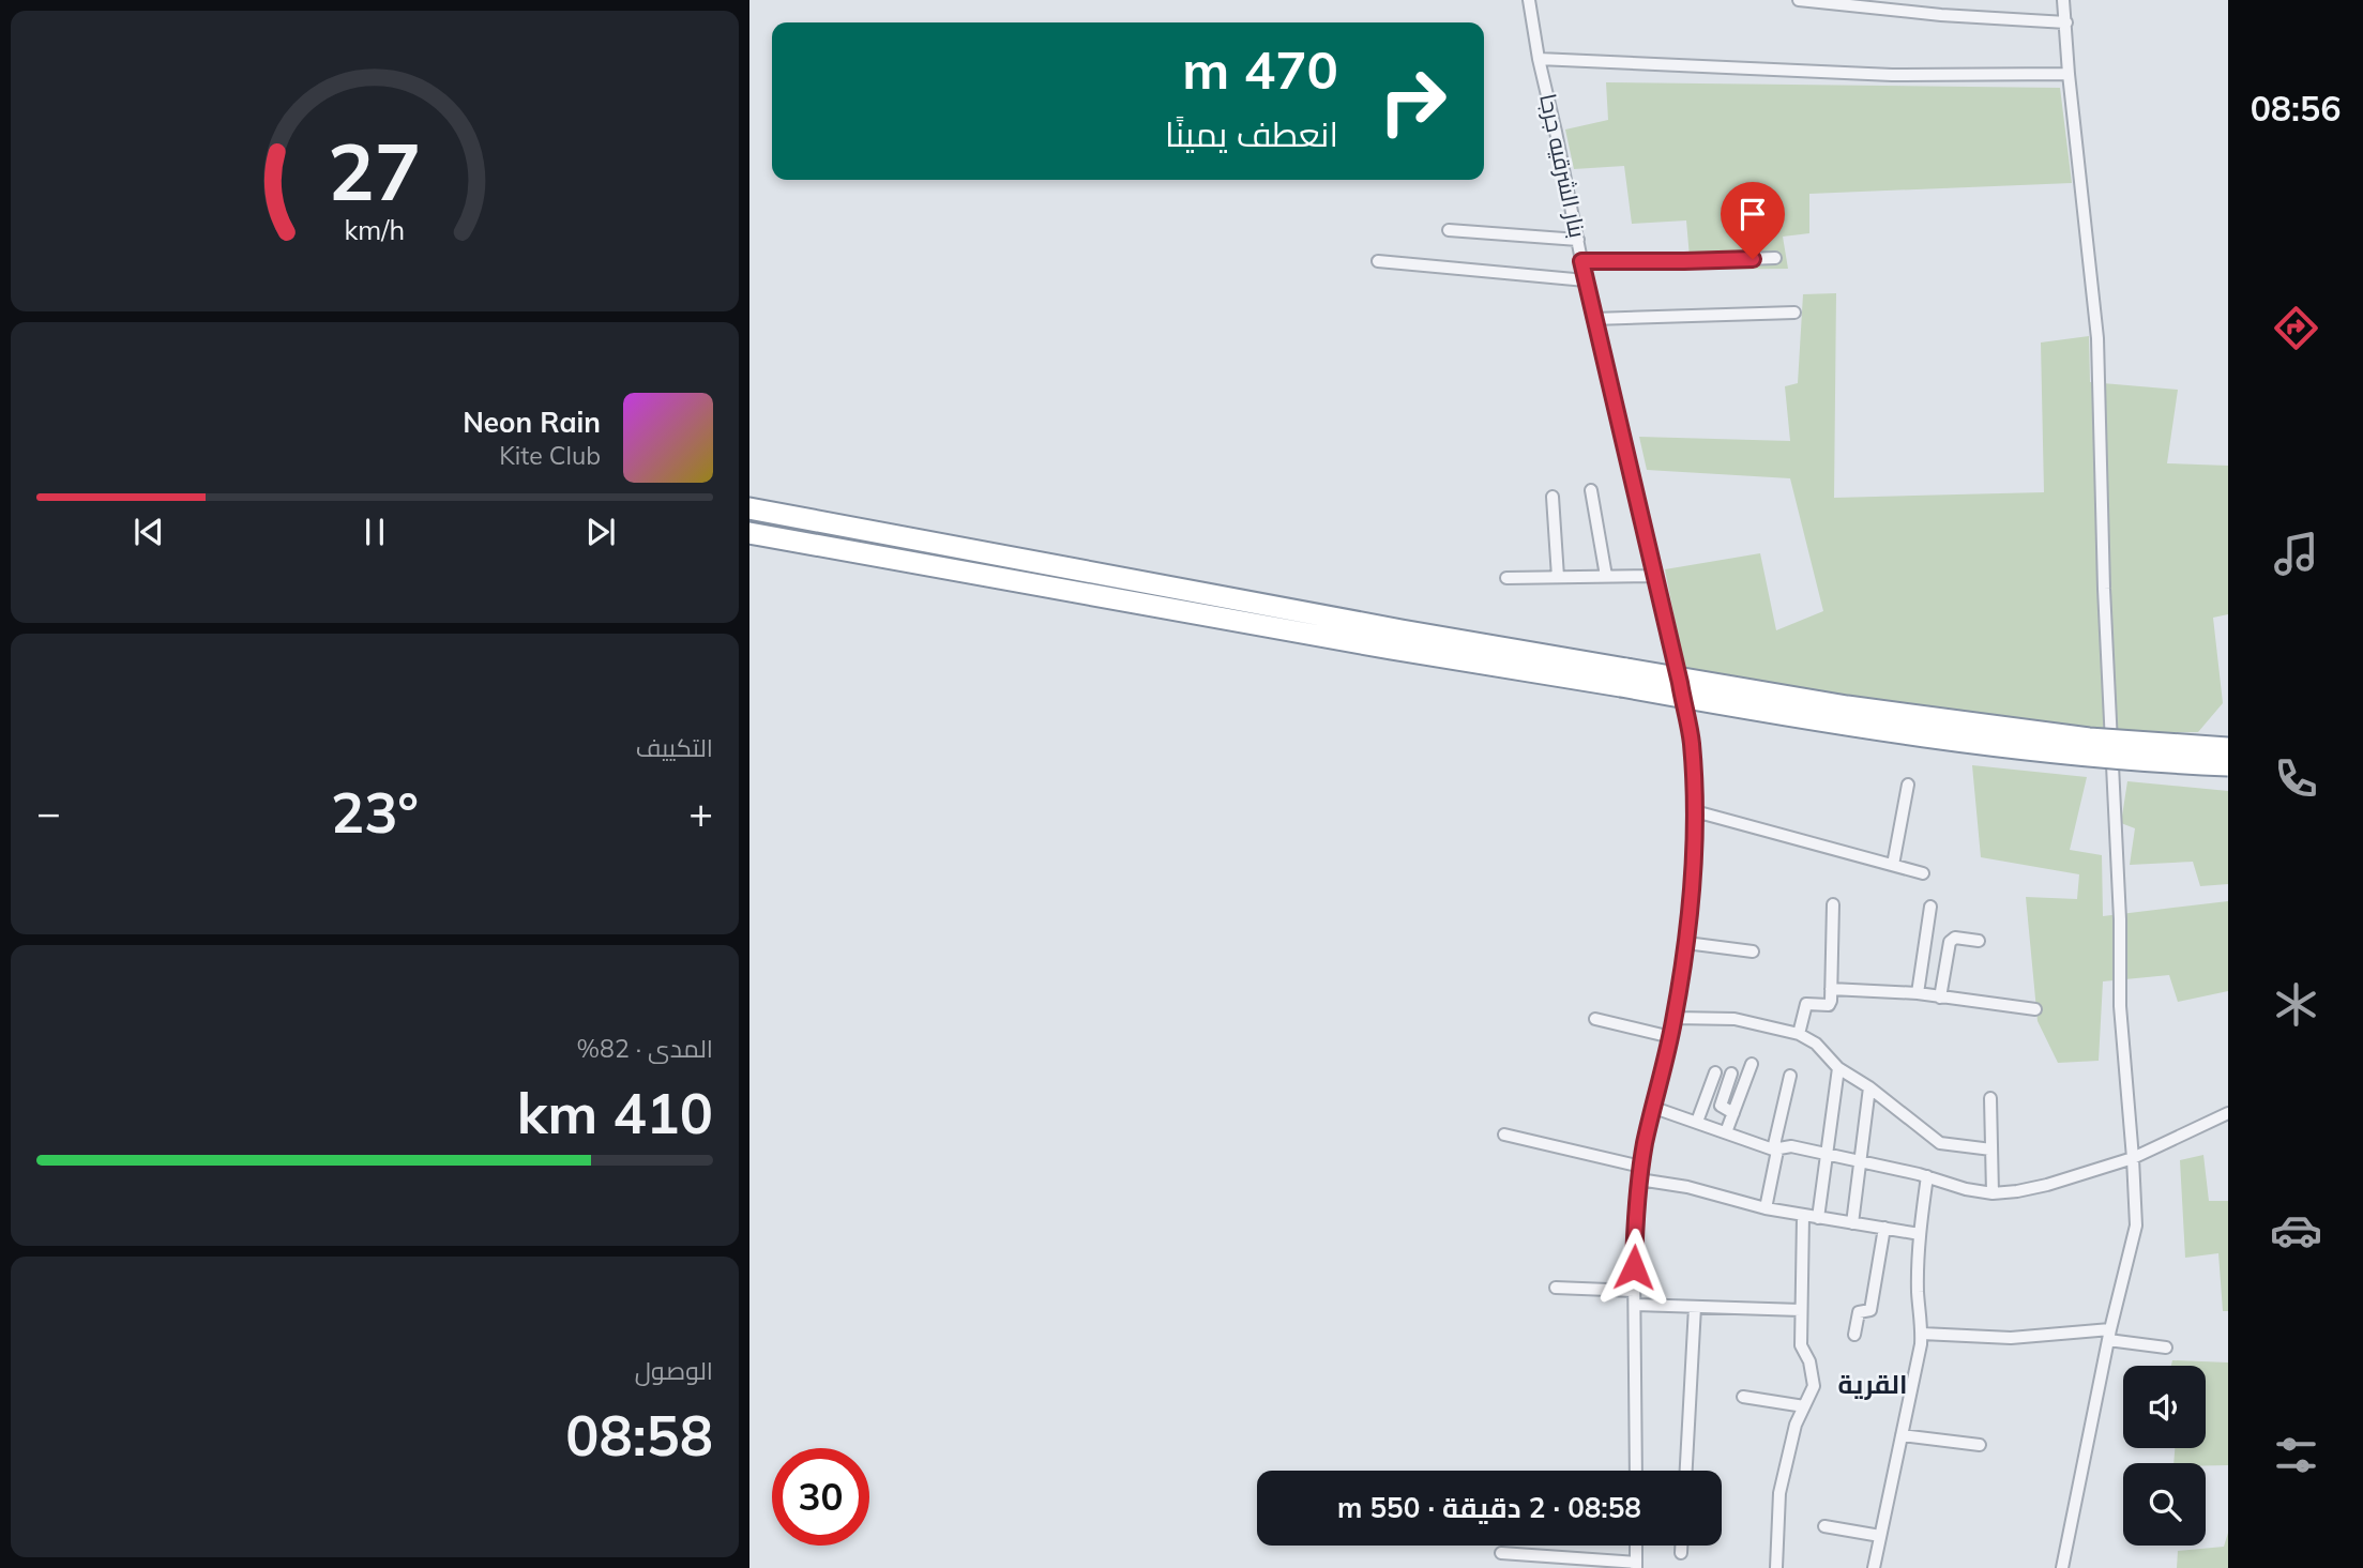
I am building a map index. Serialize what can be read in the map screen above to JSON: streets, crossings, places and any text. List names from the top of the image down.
{
  "streets": {
    "street": ["بنار الشرقيه جرجا"]
  },
  "districts": ["القرية"],
  "page": {
    "tabs": "08:56",
    "turn": ["470 m", "انعطف يمينًا"],
    "song": ["Neon Rain", "Kite Club"],
    "tile": [
      "التكييف",
      ["المدى · 82%", "410 km"],
      ["الوصول", "08:58"]
    ],
    "heat": ["−", "23°", "+"],
    "limit": "30",
    "trip": "08:58 · 2 دقيقة · 550 m",
    "gauge": ["27", "km/h"]
  }
}
